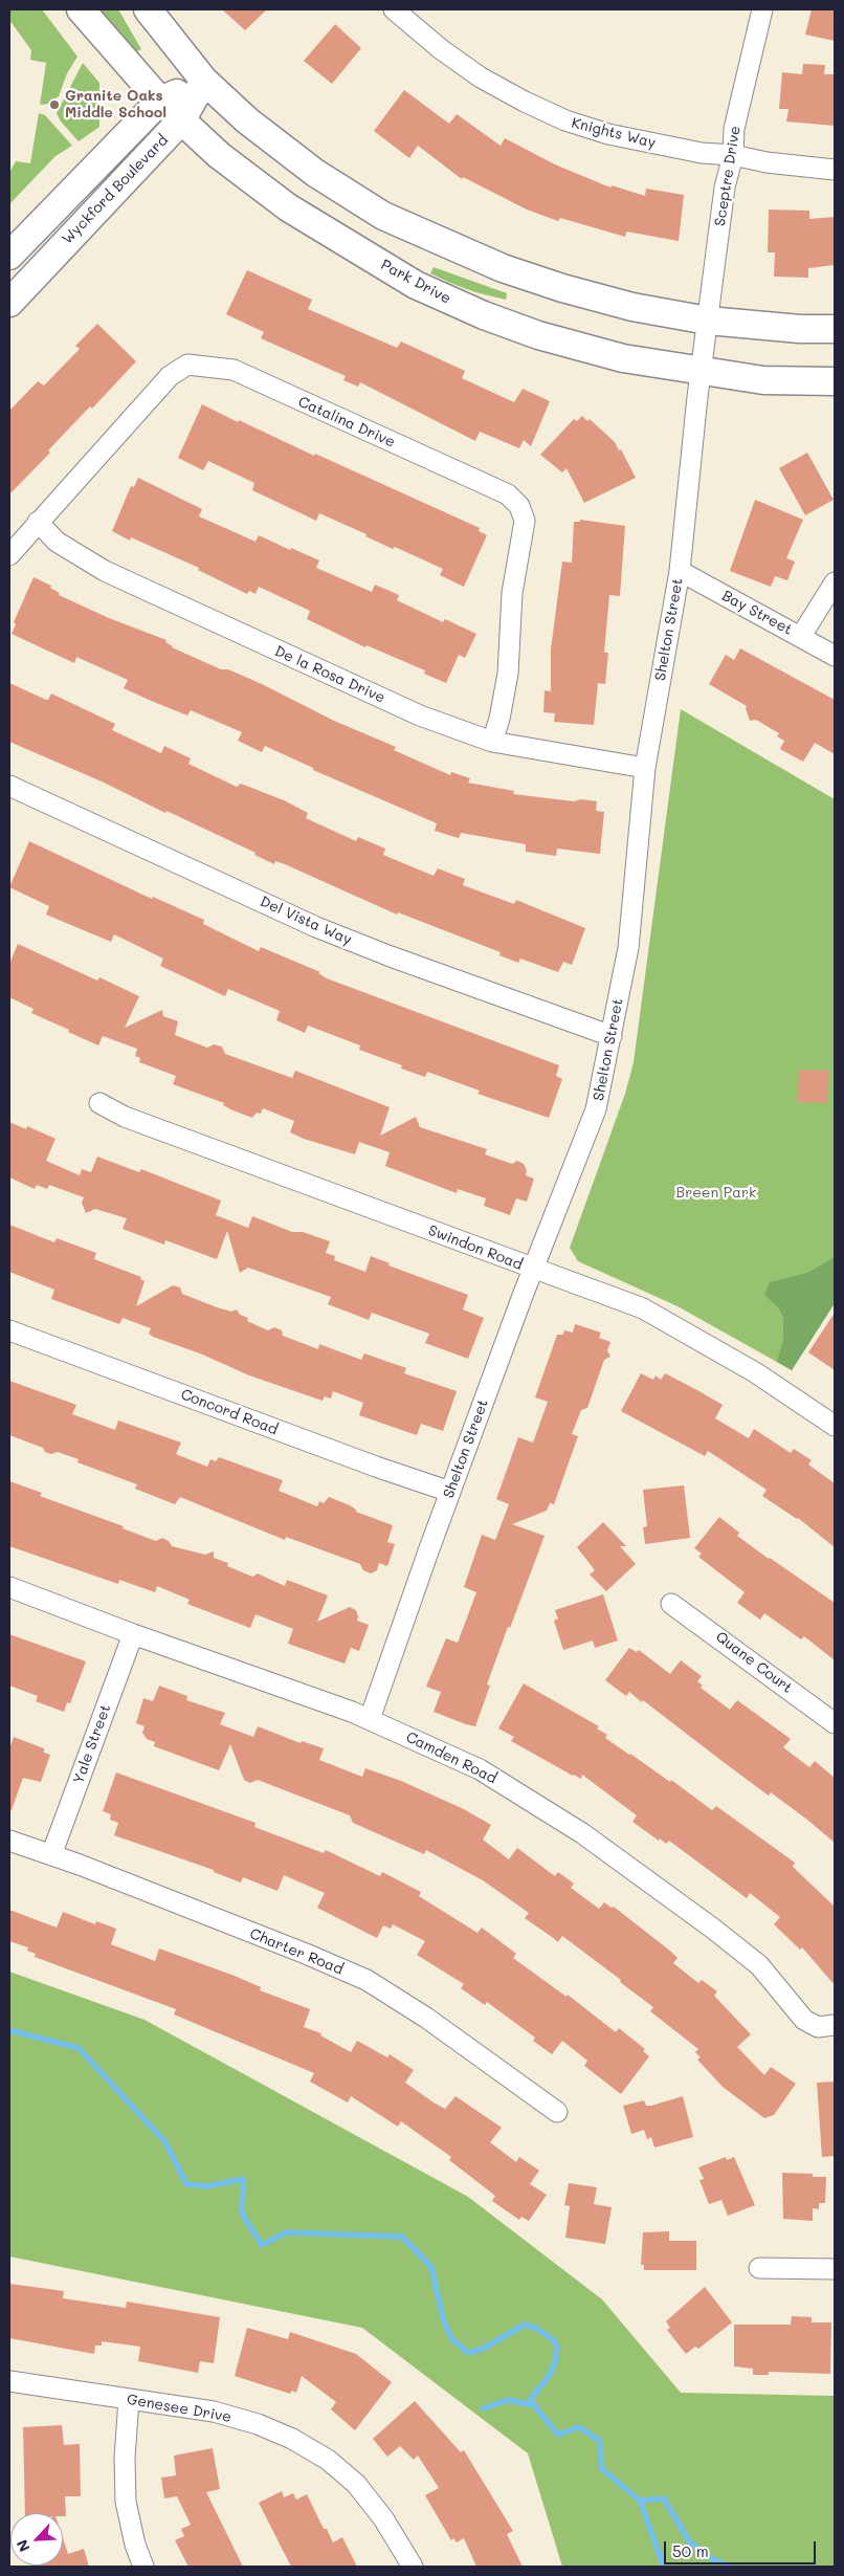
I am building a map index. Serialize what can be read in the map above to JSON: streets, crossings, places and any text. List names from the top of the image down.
{
  "streets": {
    "street": [
      "Knights Way",
      "Sceptre Drive",
      "Wyckford Boulevard",
      "Park Drive",
      "Catalina Drive",
      "Bay Street",
      "Shelton Street",
      "De la Rosa Drive",
      "Del Vista Way",
      "Swindon Road",
      "Concord Road",
      "Quane Court",
      "Yale Street",
      "Camden Road",
      "Charter Road",
      "Genesee Drive"
    ]
  },
  "crossings": [
    ["Knights Way", "Sceptre Drive"],
    ["Sceptre Drive", "Park Drive"],
    ["Sceptre Drive", "Shelton Street"],
    ["Wyckford Boulevard", "Park Drive"],
    ["Park Drive", "Shelton Street"],
    ["Catalina Drive", "De la Rosa Drive"],
    ["Bay Street", "Shelton Street"],
    ["Shelton Street", "De la Rosa Drive"],
    ["Shelton Street", "Del Vista Way"],
    ["Shelton Street", "Swindon Road"],
    ["Shelton Street", "Concord Road"],
    ["Shelton Street", "Camden Road"],
    ["Yale Street", "Camden Road"],
    ["Yale Street", "Charter Road"]
  ],
  "parks": ["Breen Park"],
  "places": ["Granite Oaks Middle School"],
  "scale_bar": "50 m",
  "north": "bottom left"
}
